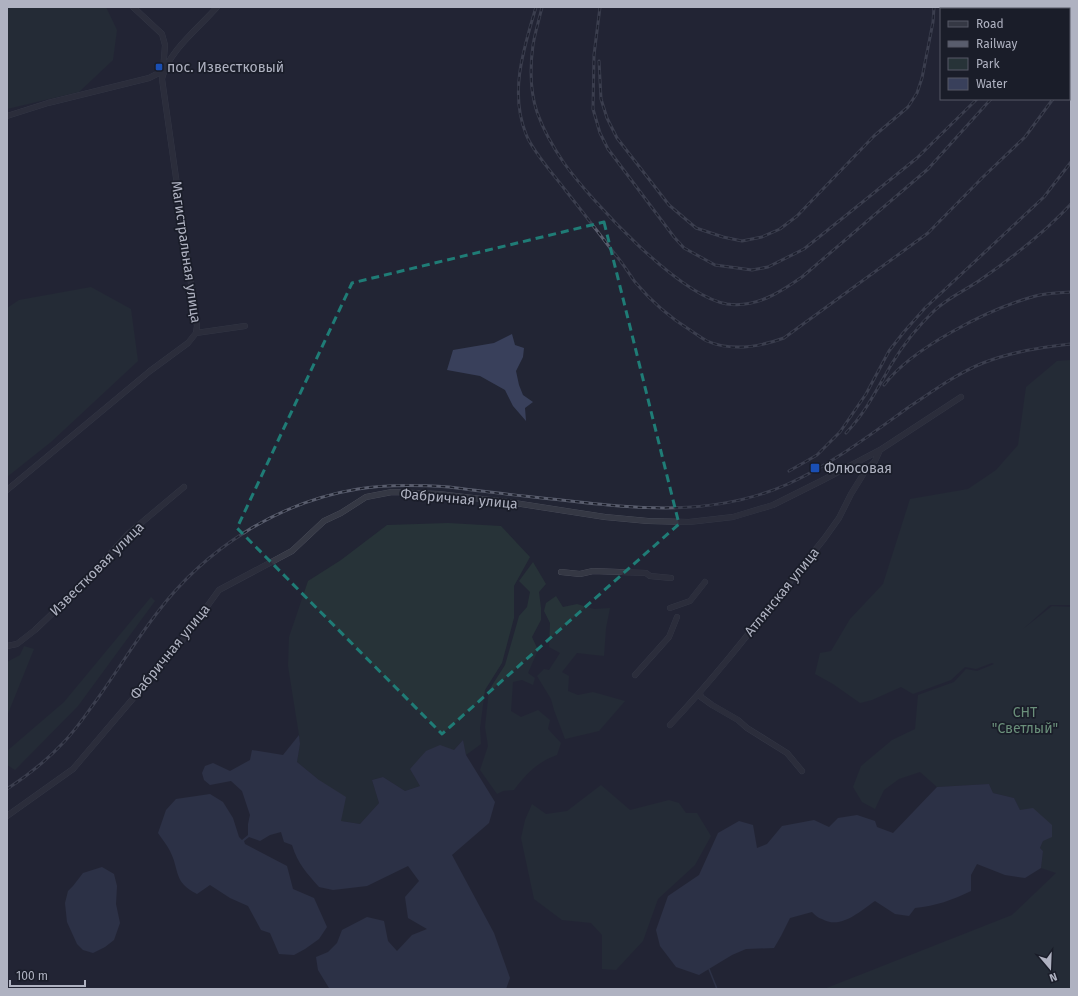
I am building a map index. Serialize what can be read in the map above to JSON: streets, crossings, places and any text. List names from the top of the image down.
{
  "streets": {
    "street": [
      "Магистральная улица",
      "Фабричная улица",
      "Известковая улица",
      "Атлянская улица"
    ]
  },
  "crossings": [
    ["Фабричная улица", "Атлянская улица"]
  ],
  "parks": ["СНТ \"Светлый\""],
  "places": {
    "transit": ["пос. Известковый", "Флюсовая"]
  },
  "legend": [
    "Road",
    "Railway",
    "Park",
    "Water"
  ],
  "scale_bar": "100 m",
  "north": "bottom"
}
